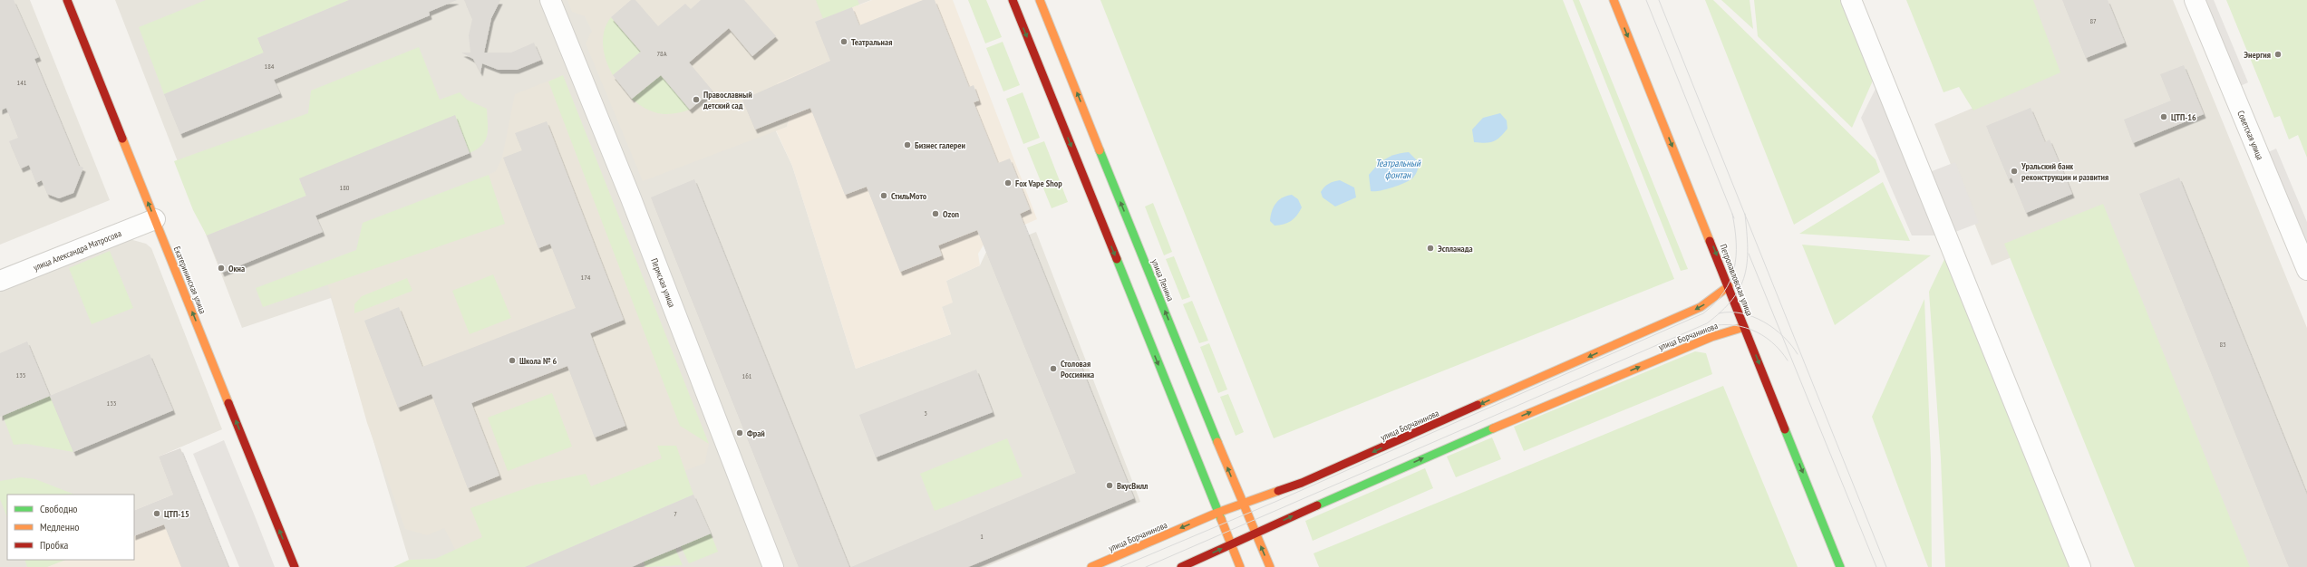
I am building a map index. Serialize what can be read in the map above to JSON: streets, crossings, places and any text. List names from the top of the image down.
{
  "streets": {
    "main road": [
      "Екатерининская улица",
      "улица Ленина",
      "Петропавловская улица",
      "улица Борчанинова"
    ],
    "street": ["Советская улица", "улица Александра Матросова", "Пермская улица"]
  },
  "crossings": [
    ["улица Александра Матросова", "Екатерининская улица"],
    ["улица Ленина", "улица Борчанинова"],
    ["Петропавловская улица", "улица Борчанинова"]
  ],
  "one_way": ["Екатерининская улица", "Петропавловская улица"],
  "water": ["Театральный фонтан"],
  "places": [
    "Театральная",
    "Энергия",
    "Православный детский сад",
    "ЦТП-16",
    "Бизнес галереи",
    "Уральский банк реконструкции и развития",
    "Fox Vape Shop",
    "СтильМото",
    "Ozon",
    "Эспланада",
    "Окна",
    "Школа № 6",
    "Столовая Россиянка",
    "Фрай",
    "ВкусВилл",
    "ЦТП-15"
  ],
  "house_numbers": [
    "87",
    "78А",
    "184",
    "141",
    "180",
    "174",
    "83",
    "135",
    "161",
    "133",
    "3",
    "7",
    "1"
  ],
  "legend": ["Свободно", "Медленно", "Пробка"]
}
